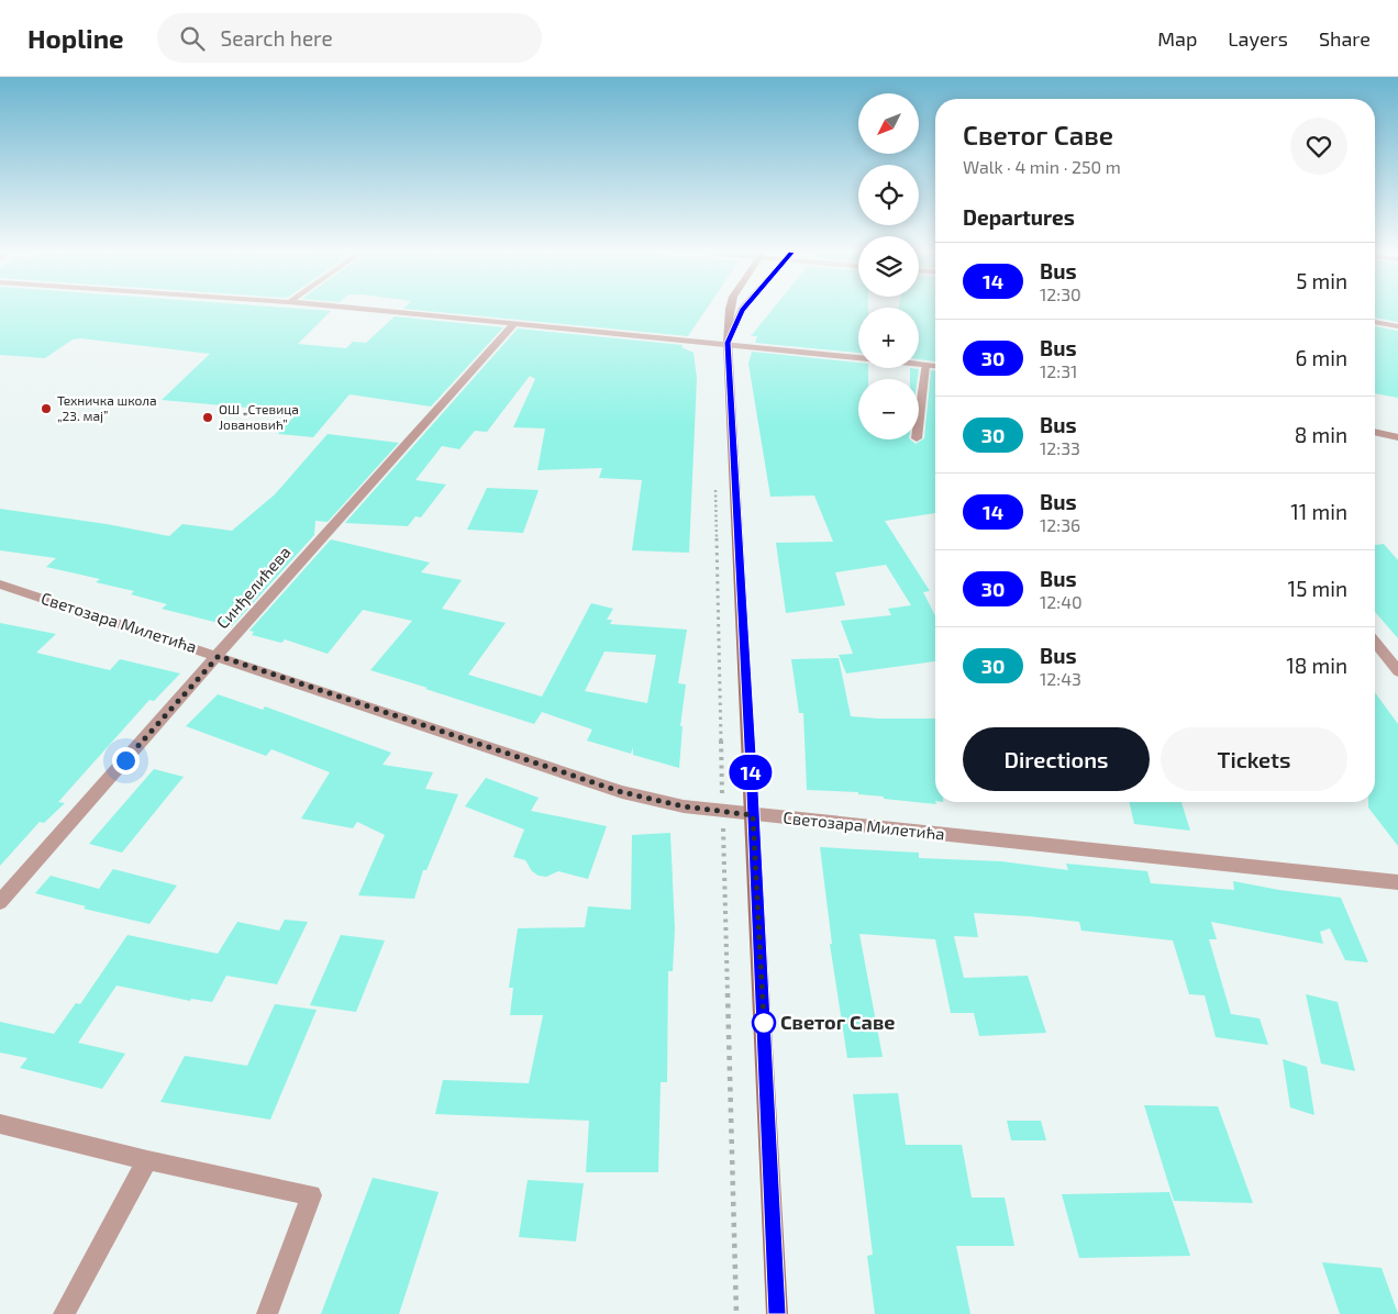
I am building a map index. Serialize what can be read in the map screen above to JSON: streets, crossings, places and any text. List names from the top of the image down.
{
  "streets": {
    "street": ["Синђелићева", "Светозара Милетића"]
  },
  "crossings": [
    ["Синђелићева", "Светозара Милетића"]
  ],
  "places": ["Техничка школа „23. мај”", "ОШ „Стевица Јовановић”", "Светог Саве"],
  "lines": ["bus line 14"],
  "north": "bottom left",
  "page": {
    "header": "Hopline",
    "search": "Search here",
    "nav": ["Map", "Layers", "Share"],
    "on_map": "14",
    "map_buttons": ["+", "−"],
    "heading": [
      ["Светог Саве", "Walk · 4 min · 250 m"],
      "Departures"
    ],
    "list": [
      {
        "mark": "14",
        "name": "Bus",
        "note": "12:30",
        "value": "5 min"
      },
      {
        "mark": "30",
        "name": "Bus",
        "note": "12:31",
        "value": "6 min"
      },
      {
        "mark": "30",
        "name": "Bus",
        "note": "12:33",
        "value": "8 min"
      },
      {
        "mark": "14",
        "name": "Bus",
        "note": "12:36",
        "value": "11 min"
      },
      {
        "mark": "30",
        "name": "Bus",
        "note": "12:40",
        "value": "15 min"
      },
      {
        "mark": "30",
        "name": "Bus",
        "note": "12:43",
        "value": "18 min"
      }
    ],
    "buttons": ["Directions", "Tickets"]
  }
}
